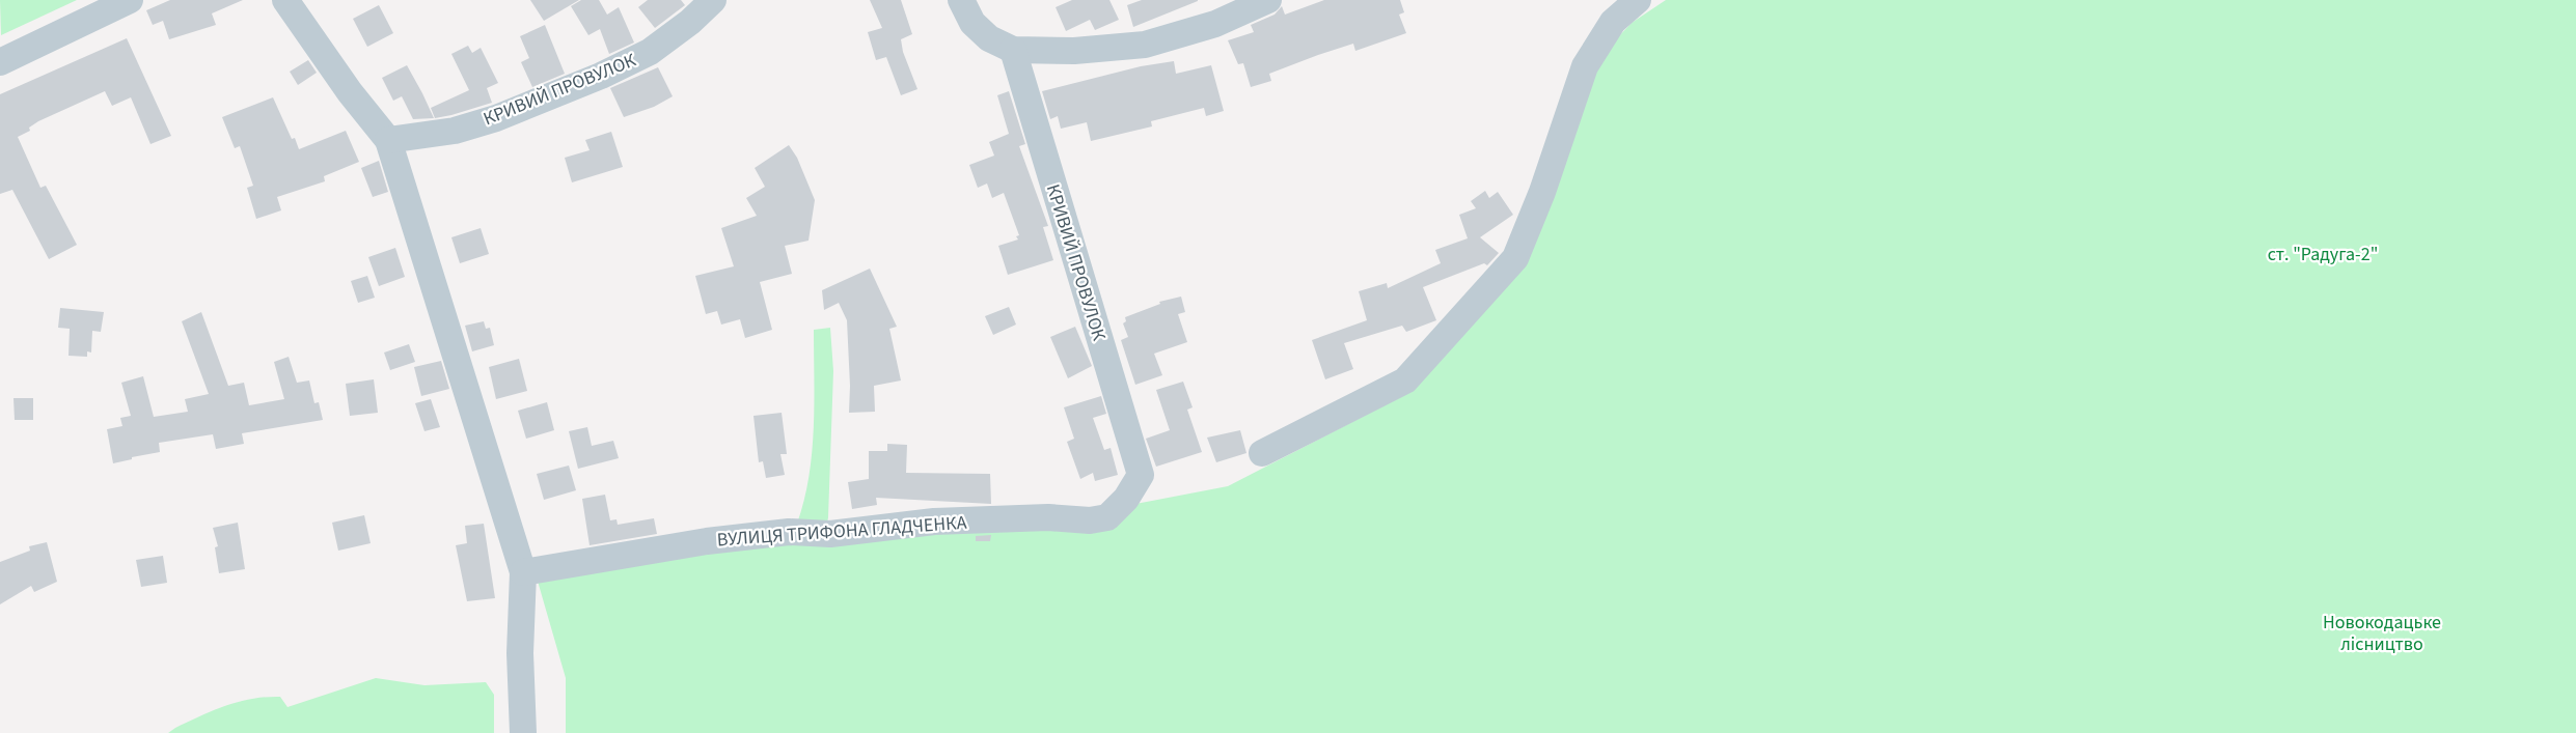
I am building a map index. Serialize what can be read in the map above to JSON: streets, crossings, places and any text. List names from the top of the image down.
{
  "streets": {
    "street": ["КРИВИЙ ПРОВУЛОК", "ВУЛИЦЯ ТРИФОНА ГЛАДЧЕНКА"]
  },
  "crossings": [
    ["КРИВИЙ ПРОВУЛОК", "ВУЛИЦЯ ТРИФОНА ГЛАДЧЕНКА"]
  ],
  "parks": ["ст. \"Радуга-2\"", "Новокодацьке лісництво"]
}
